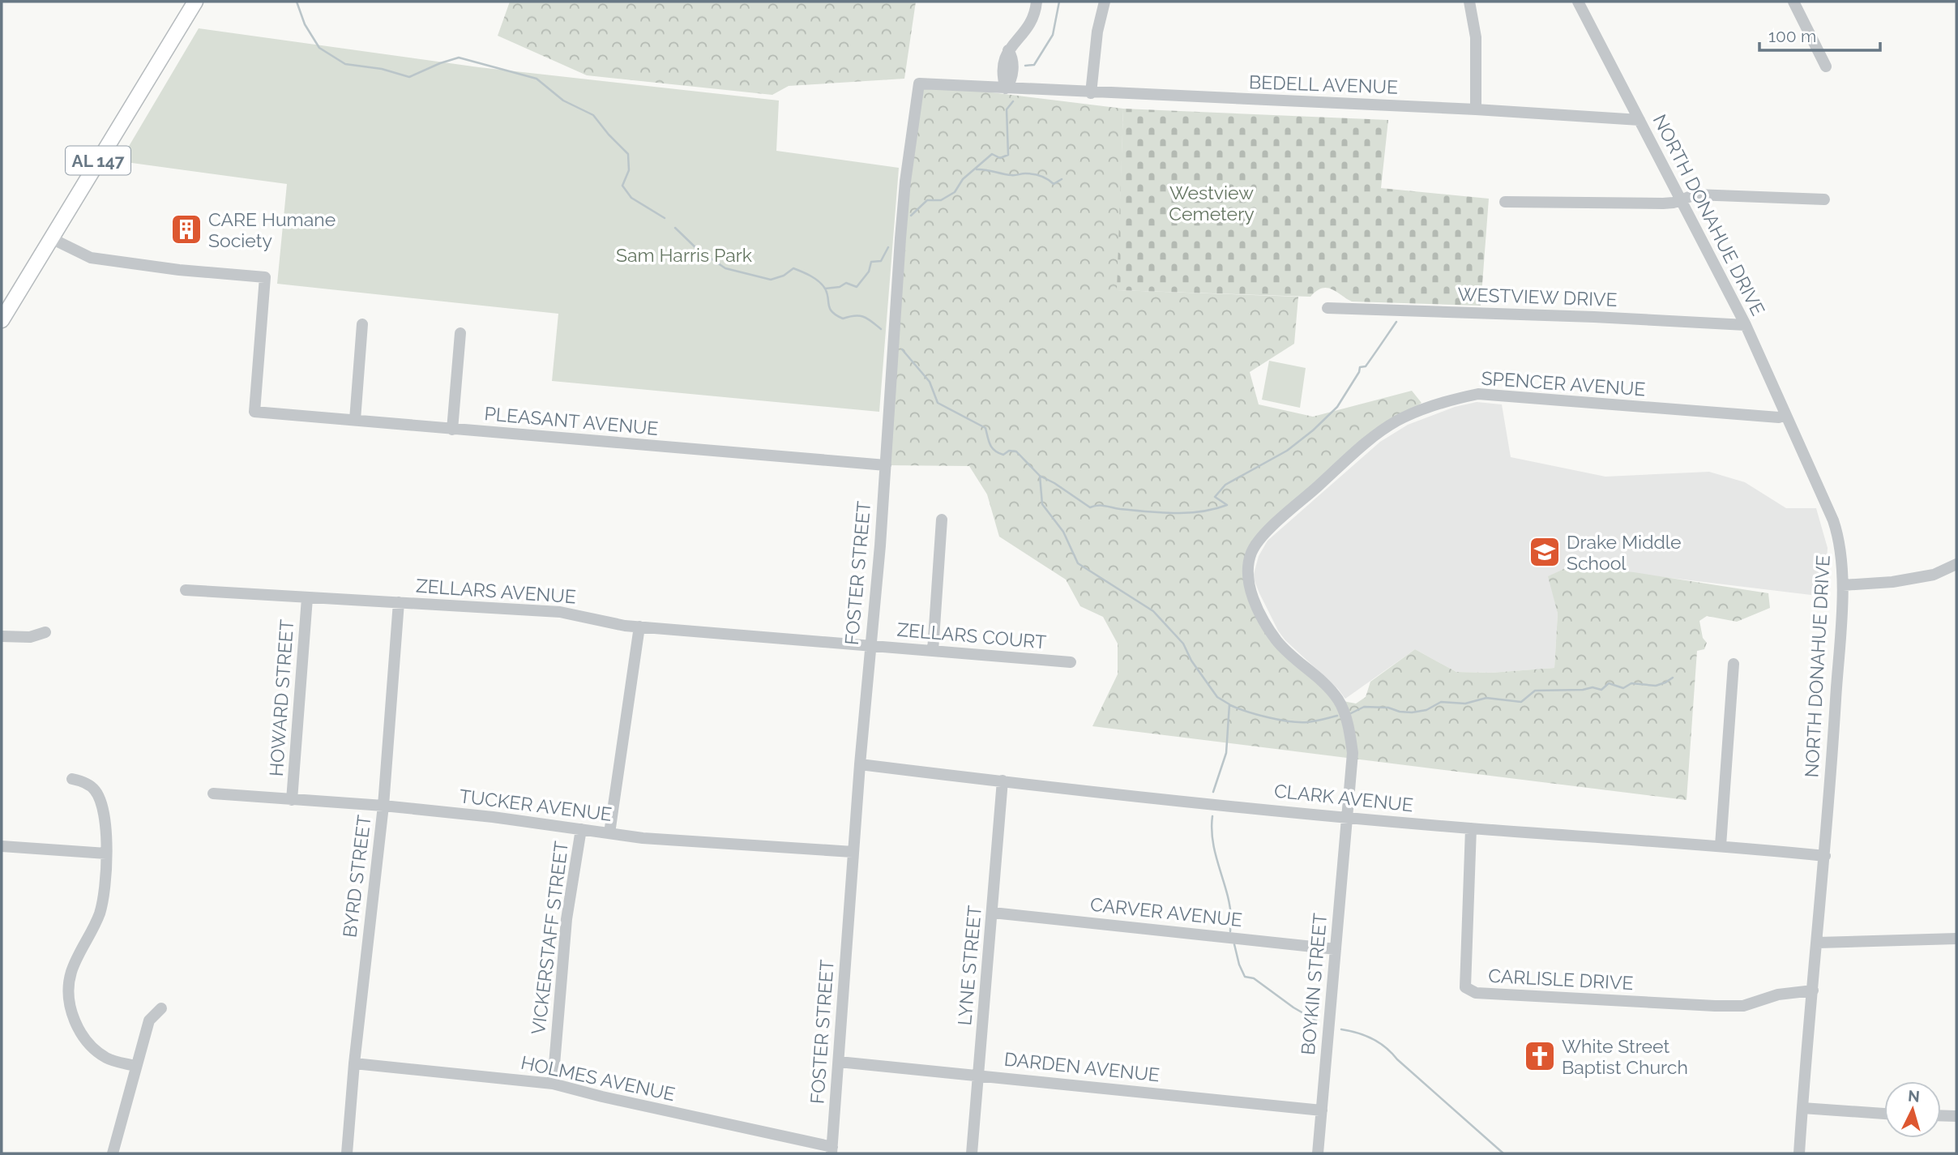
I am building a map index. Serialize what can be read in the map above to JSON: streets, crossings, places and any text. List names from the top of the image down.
{
  "streets": {
    "main road": ["AL 147"],
    "street": [
      "BEDELL AVENUE",
      "NORTH DONAHUE DRIVE",
      "WESTVIEW DRIVE",
      "SPENCER AVENUE",
      "PLEASANT AVENUE",
      "FOSTER STREET",
      "ZELLARS AVENUE",
      "ZELLARS COURT",
      "HOWARD STREET",
      "CLARK AVENUE",
      "TUCKER AVENUE",
      "BYRD STREET",
      "CARVER AVENUE",
      "VICKERSTAFF STREET",
      "LYNE STREET",
      "CARLISLE DRIVE",
      "BOYKIN STREET",
      "DARDEN AVENUE",
      "HOLMES AVENUE"
    ]
  },
  "crossings": [
    ["BEDELL AVENUE", "NORTH DONAHUE DRIVE"],
    ["BEDELL AVENUE", "FOSTER STREET"],
    ["AL 147", "PLEASANT AVENUE"],
    ["NORTH DONAHUE DRIVE", "WESTVIEW DRIVE"],
    ["NORTH DONAHUE DRIVE", "SPENCER AVENUE"],
    ["NORTH DONAHUE DRIVE", "CLARK AVENUE"],
    ["NORTH DONAHUE DRIVE", "CARLISLE DRIVE"],
    ["SPENCER AVENUE", "CLARK AVENUE"],
    ["SPENCER AVENUE", "BOYKIN STREET"],
    ["PLEASANT AVENUE", "FOSTER STREET"],
    ["FOSTER STREET", "ZELLARS AVENUE"],
    ["FOSTER STREET", "ZELLARS COURT"],
    ["FOSTER STREET", "CLARK AVENUE"],
    ["FOSTER STREET", "TUCKER AVENUE"],
    ["FOSTER STREET", "DARDEN AVENUE"],
    ["FOSTER STREET", "HOLMES AVENUE"],
    ["ZELLARS AVENUE", "ZELLARS COURT"],
    ["ZELLARS AVENUE", "HOWARD STREET"],
    ["ZELLARS AVENUE", "BYRD STREET"],
    ["HOWARD STREET", "TUCKER AVENUE"],
    ["CLARK AVENUE", "LYNE STREET"],
    ["CLARK AVENUE", "CARLISLE DRIVE"],
    ["CLARK AVENUE", "BOYKIN STREET"],
    ["TUCKER AVENUE", "BYRD STREET"],
    ["TUCKER AVENUE", "VICKERSTAFF STREET"],
    ["BYRD STREET", "HOLMES AVENUE"],
    ["CARVER AVENUE", "LYNE STREET"],
    ["CARVER AVENUE", "BOYKIN STREET"],
    ["VICKERSTAFF STREET", "HOLMES AVENUE"],
    ["LYNE STREET", "DARDEN AVENUE"],
    ["BOYKIN STREET", "DARDEN AVENUE"]
  ],
  "parks": ["Westview Cemetery", "Sam Harris Park"],
  "places": {
    "building": ["CARE Humane Society"],
    "school or university": ["Drake Middle School"],
    "church": ["White Street Baptist Church"]
  },
  "scale_bar": "100 m",
  "north": "top"
}
